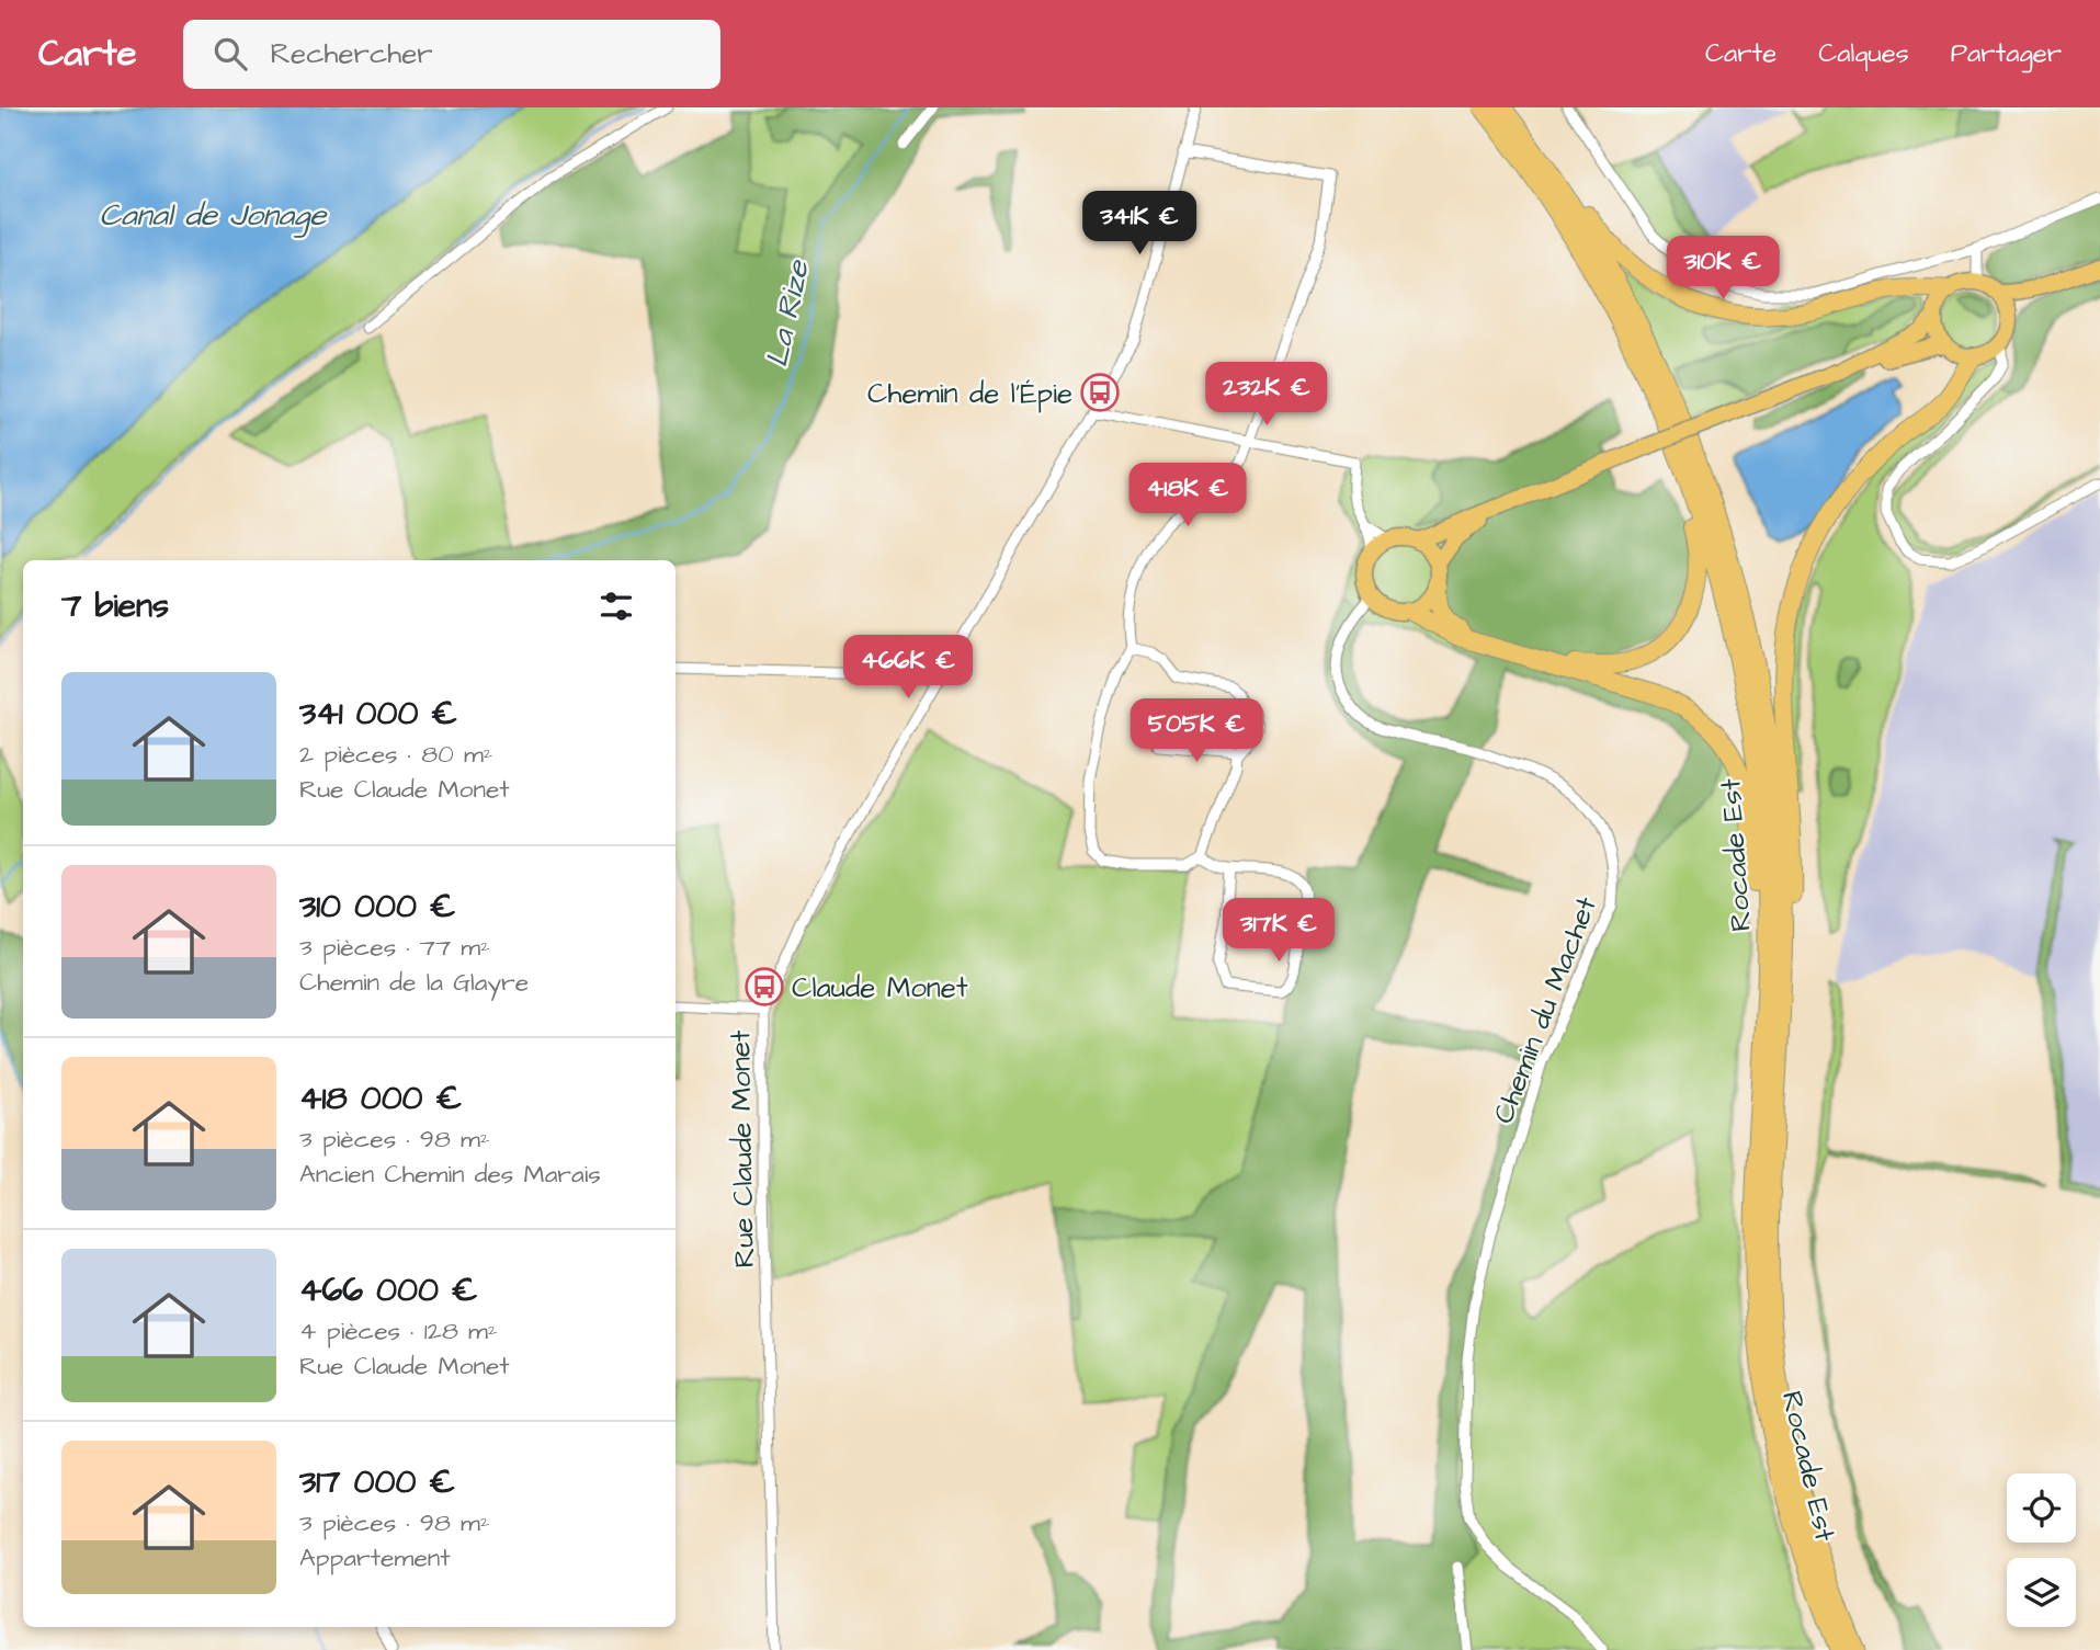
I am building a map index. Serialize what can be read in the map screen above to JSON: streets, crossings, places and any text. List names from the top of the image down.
{
  "streets": {
    "highway": ["Rocade Est"],
    "street": ["Chemin du Machet", "Rue Claude Monet"]
  },
  "water": ["Canal de Jonage", "La Rize"],
  "places": {
    "bus stop": ["Chemin de l'Épie", "Claude Monet"]
  },
  "page": {
    "header": "Carte",
    "search": "Rechercher",
    "nav": ["Carte", "Calques", "Partager"],
    "price": [
      "341K €",
      "310K €",
      "232K €",
      "418K €",
      "466K €",
      "505K €",
      "317K €"
    ],
    "heading": "7 biens",
    "list": [
      {
        "name": "341 000 €",
        "note": "2 pièces · 80 m² · Rue Claude Monet"
      },
      {
        "name": "310 000 €",
        "note": "3 pièces · 77 m² · Chemin de la Glayre"
      },
      {
        "name": "418 000 €",
        "note": "3 pièces · 98 m² · Ancien Chemin des Marais"
      },
      {
        "name": "466 000 €",
        "note": "4 pièces · 128 m² · Rue Claude Monet"
      },
      {
        "name": "317 000 €",
        "note": "3 pièces · 98 m² · Appartement"
      }
    ]
  }
}
